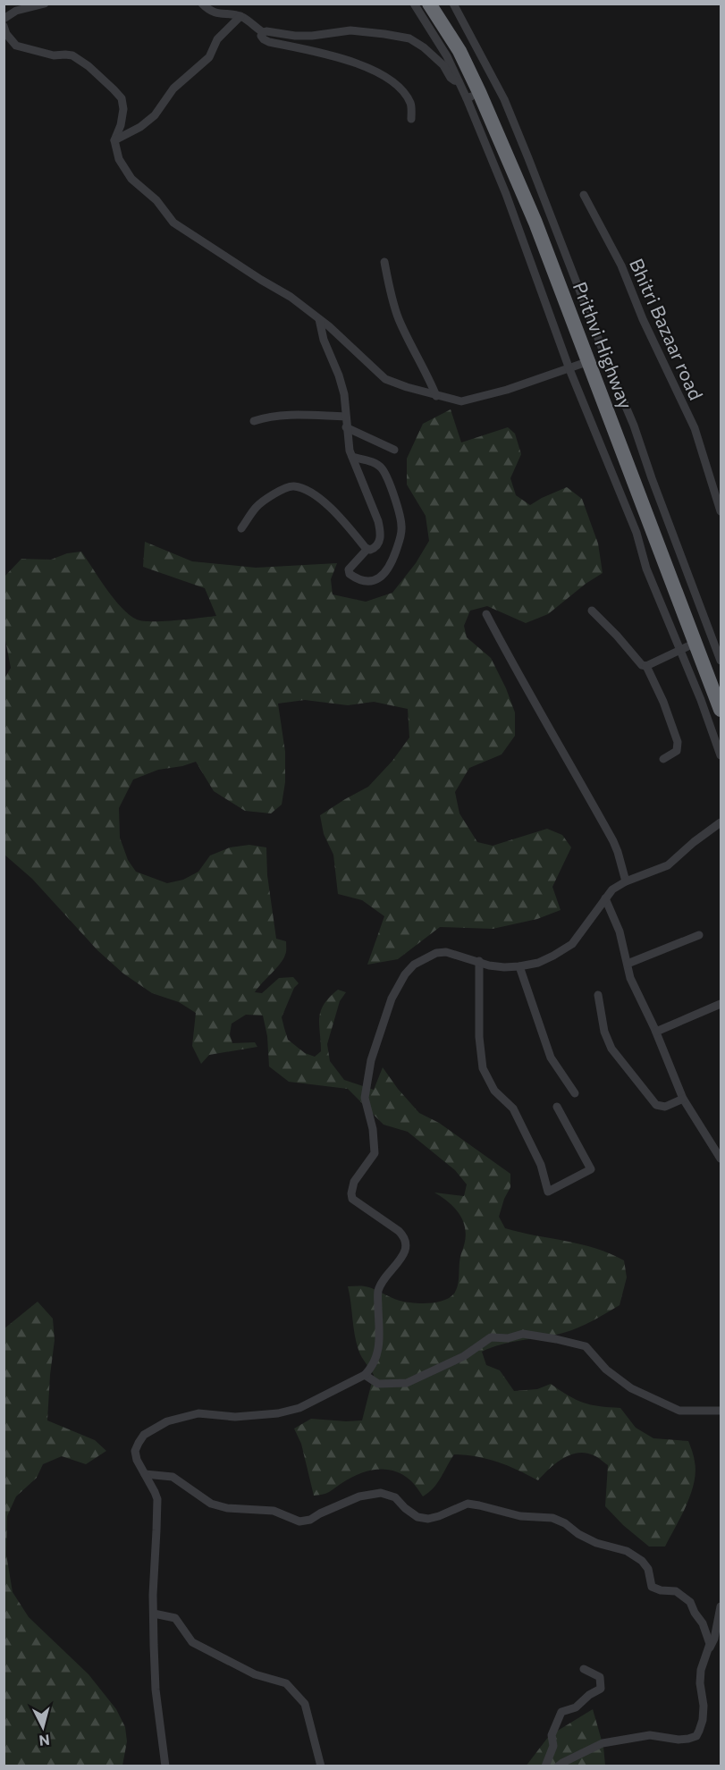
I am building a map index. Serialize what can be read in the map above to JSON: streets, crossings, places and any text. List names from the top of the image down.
{
  "streets": {
    "highway": ["Prithvi Highway"],
    "street": ["Bhitri Bazaar road"]
  },
  "north": "bottom"
}
